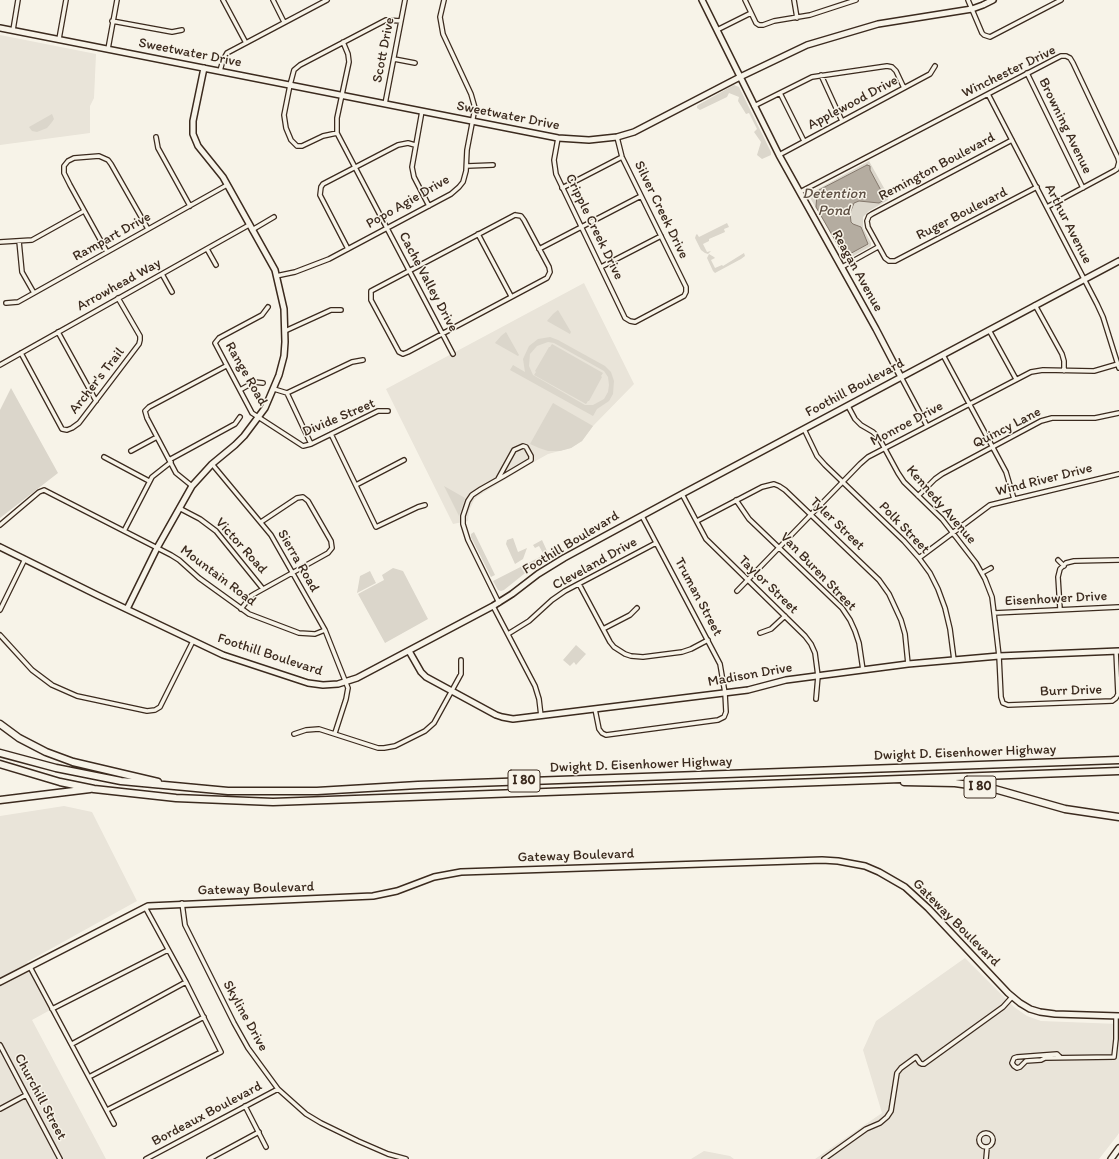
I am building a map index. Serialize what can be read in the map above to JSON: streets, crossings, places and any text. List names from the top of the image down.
{
  "streets": {
    "highway": ["Dwight D. Eisenhower Highway", "I 80"],
    "street": [
      "Scott Drive",
      "Sweetwater Drive",
      "Winchester Drive",
      "Applewood Drive",
      "Browning Avenue",
      "Remington Boulevard",
      "Popo Agie Drive",
      "Silver Creek Drive",
      "Ruger Boulevard",
      "Arthur Avenue",
      "Cripple Creek Drive",
      "Rampart Drive",
      "Reagan Avenue",
      "Cache Valley Drive",
      "Arrowhead Way",
      "Range Road",
      "Archer's Trail",
      "Foothill Boulevard",
      "Divide Street",
      "Monroe Drive",
      "Quincy Lane",
      "Wind River Drive",
      "Kennedy Avenue",
      "Tyler Street",
      "Polk Street",
      "Victor Road",
      "Sierra Road",
      "Cleveland Drive",
      "Van Buren Street",
      "Mountain Road",
      "Taylor Street",
      "Truman Street",
      "Eisenhower Drive",
      "Madison Drive",
      "Burr Drive",
      "Gateway Boulevard",
      "Skyline Drive",
      "Churchill Street",
      "Bordeaux Boulevard"
    ]
  },
  "crossings": [
    ["Scott Drive", "Sweetwater Drive"],
    ["Sweetwater Drive", "Popo Agie Drive"],
    ["Sweetwater Drive", "Silver Creek Drive"],
    ["Sweetwater Drive", "Cripple Creek Drive"],
    ["Sweetwater Drive", "Reagan Avenue"],
    ["Winchester Drive", "Browning Avenue"],
    ["Winchester Drive", "Arthur Avenue"],
    ["Winchester Drive", "Reagan Avenue"],
    ["Applewood Drive", "Reagan Avenue"],
    ["Remington Boulevard", "Ruger Boulevard"],
    ["Remington Boulevard", "Arthur Avenue"],
    ["Popo Agie Drive", "Cache Valley Drive"],
    ["Silver Creek Drive", "Cripple Creek Drive"],
    ["Ruger Boulevard", "Arthur Avenue"],
    ["Arthur Avenue", "Foothill Boulevard"],
    ["Arthur Avenue", "Monroe Drive"],
    ["Reagan Avenue", "Foothill Boulevard"],
    ["Reagan Avenue", "Monroe Drive"],
    ["Arrowhead Way", "Archer's Trail"],
    ["Range Road", "Divide Street"],
    ["Foothill Boulevard", "Kennedy Avenue"],
    ["Foothill Boulevard", "Polk Street"],
    ["Foothill Boulevard", "Sierra Road"],
    ["Foothill Boulevard", "Taylor Street"],
    ["Foothill Boulevard", "Truman Street"],
    ["Foothill Boulevard", "Madison Drive"],
    ["Monroe Drive", "Kennedy Avenue"],
    ["Monroe Drive", "Tyler Street"],
    ["Monroe Drive", "Polk Street"],
    ["Monroe Drive", "Van Buren Street"],
    ["Monroe Drive", "Taylor Street"],
    ["Quincy Lane", "Kennedy Avenue"],
    ["Wind River Drive", "Kennedy Avenue"],
    ["Wind River Drive", "Polk Street"],
    ["Kennedy Avenue", "Eisenhower Drive"],
    ["Kennedy Avenue", "Madison Drive"],
    ["Kennedy Avenue", "Burr Drive"],
    ["Tyler Street", "Van Buren Street"],
    ["Tyler Street", "Taylor Street"],
    ["Tyler Street", "Madison Drive"],
    ["Polk Street", "Madison Drive"],
    ["Sierra Road", "Mountain Road"],
    ["Cleveland Drive", "Truman Street"],
    ["Van Buren Street", "Madison Drive"],
    ["Taylor Street", "Madison Drive"],
    ["Truman Street", "Madison Drive"],
    ["Madison Drive", "Burr Drive"],
    ["Dwight D. Eisenhower Highway", "I 80"],
    ["Gateway Boulevard", "Skyline Drive"],
    ["Skyline Drive", "Bordeaux Boulevard"]
  ],
  "water": ["Detention Pond"]
}
